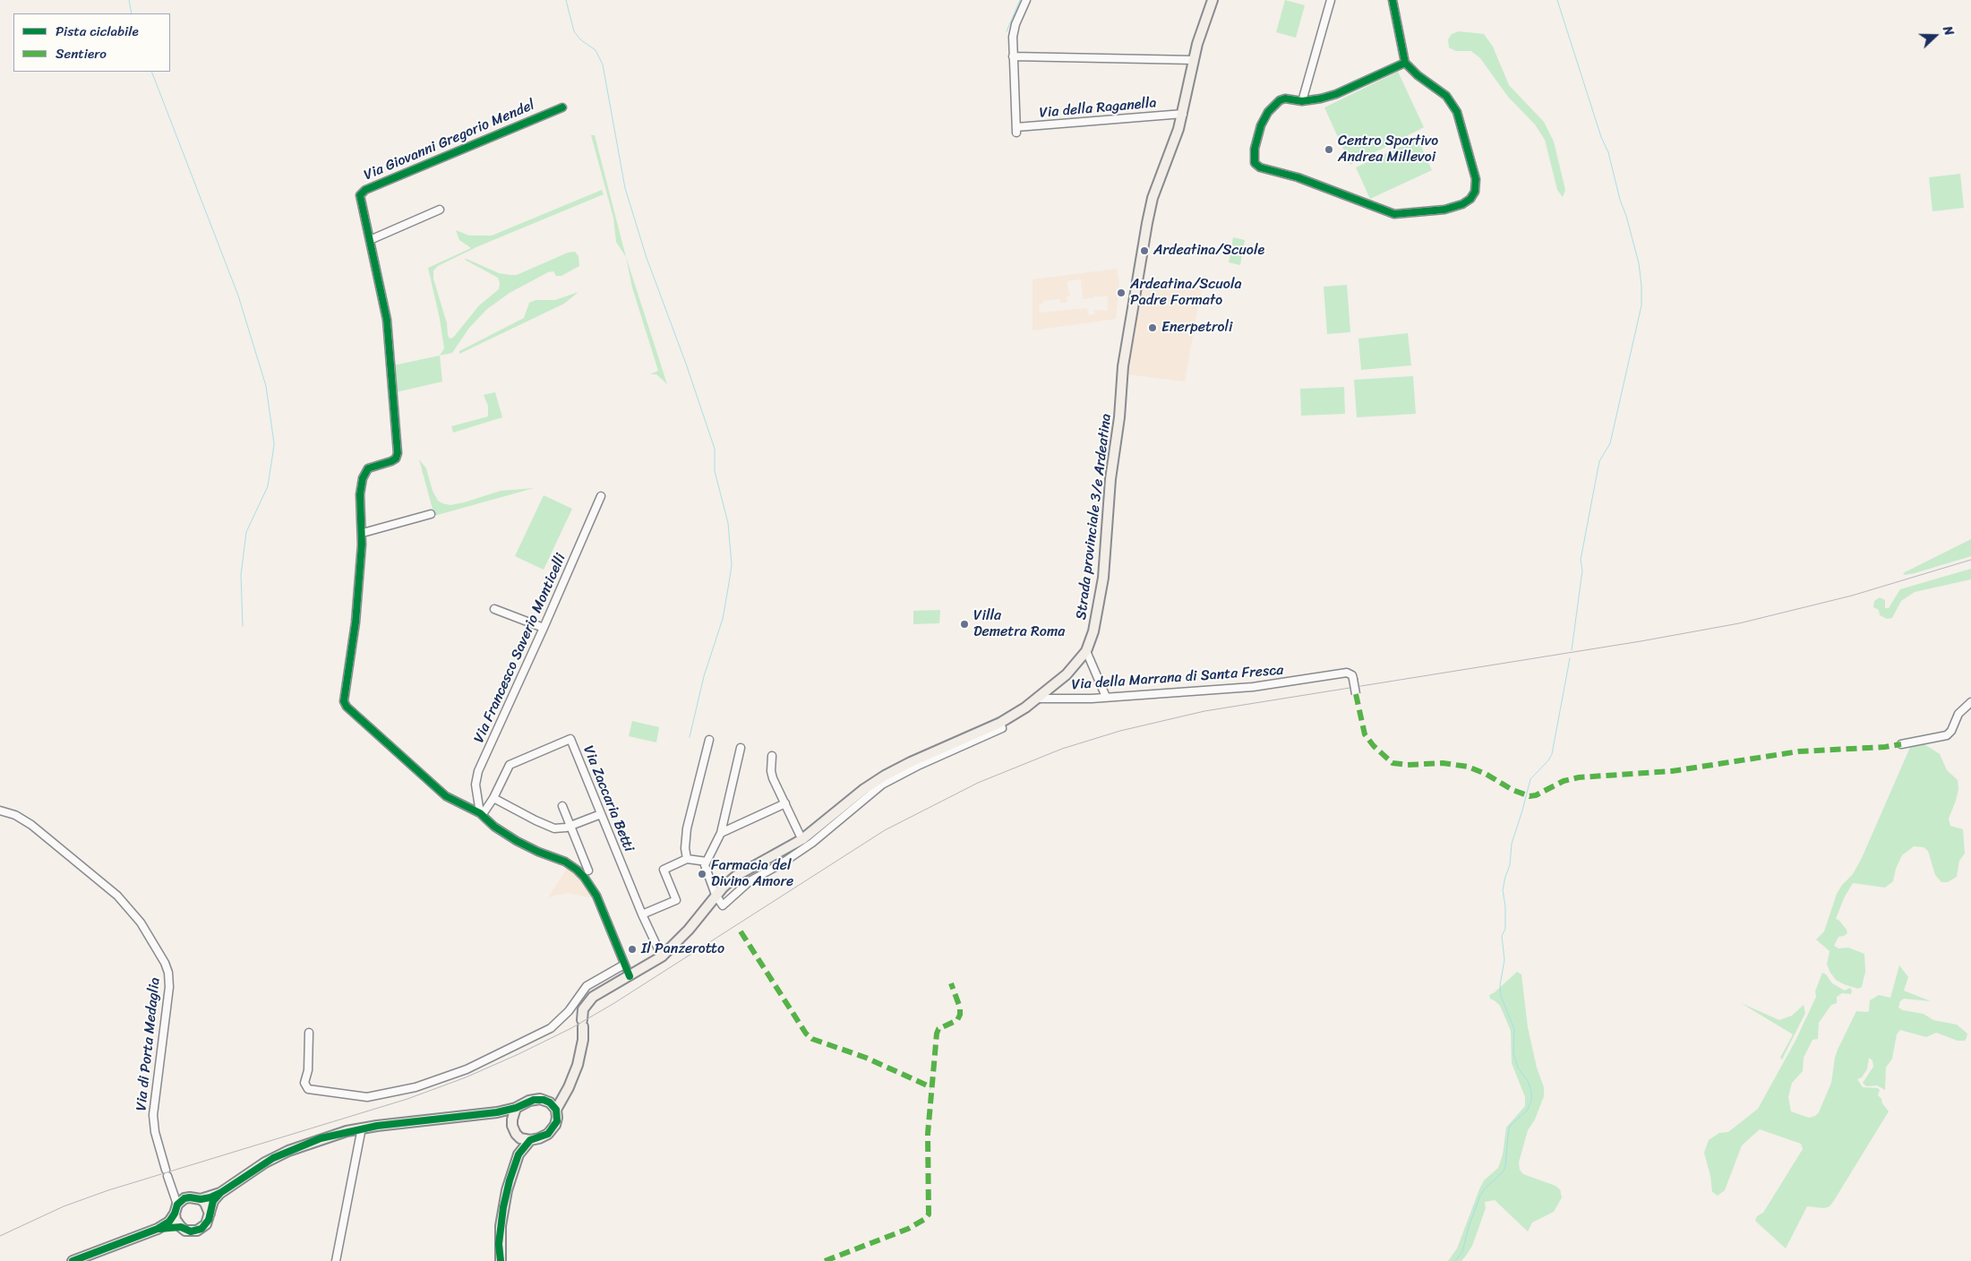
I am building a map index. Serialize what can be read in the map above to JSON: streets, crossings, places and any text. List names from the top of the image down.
{
  "streets": {
    "main road": ["Strada provinciale 3/e Ardeatina"],
    "street": [
      "Via della Raganella",
      "Via Giovanni Gregorio Mendel",
      "Via Francesco Saverio Monticelli",
      "Via della Marrana di Santa Fresca",
      "Via Zaccaria Betti",
      "Via di Porta Medaglia"
    ]
  },
  "crossings": [
    ["Via della Raganella", "Strada provinciale 3/e Ardeatina"],
    ["Via Giovanni Gregorio Mendel", "Via Francesco Saverio Monticelli"],
    ["Via Giovanni Gregorio Mendel", "Via Zaccaria Betti"],
    ["Strada provinciale 3/e Ardeatina", "Via della Marrana di Santa Fresca"],
    ["Strada provinciale 3/e Ardeatina", "Via Zaccaria Betti"],
    ["Strada provinciale 3/e Ardeatina", "Via di Porta Medaglia"],
    ["Via Francesco Saverio Monticelli", "Via Zaccaria Betti"]
  ],
  "places": [
    "Centro Sportivo Andrea Millevoi",
    "Ardeatina/Scuole",
    "Ardeatina/Scuola Padre Formato",
    "Enerpetroli",
    "Villa Demetra Roma",
    "Farmacia del Divino Amore",
    "Il Panzerotto"
  ],
  "legend": ["Pista ciclabile", "Sentiero"],
  "north": "right"
}
